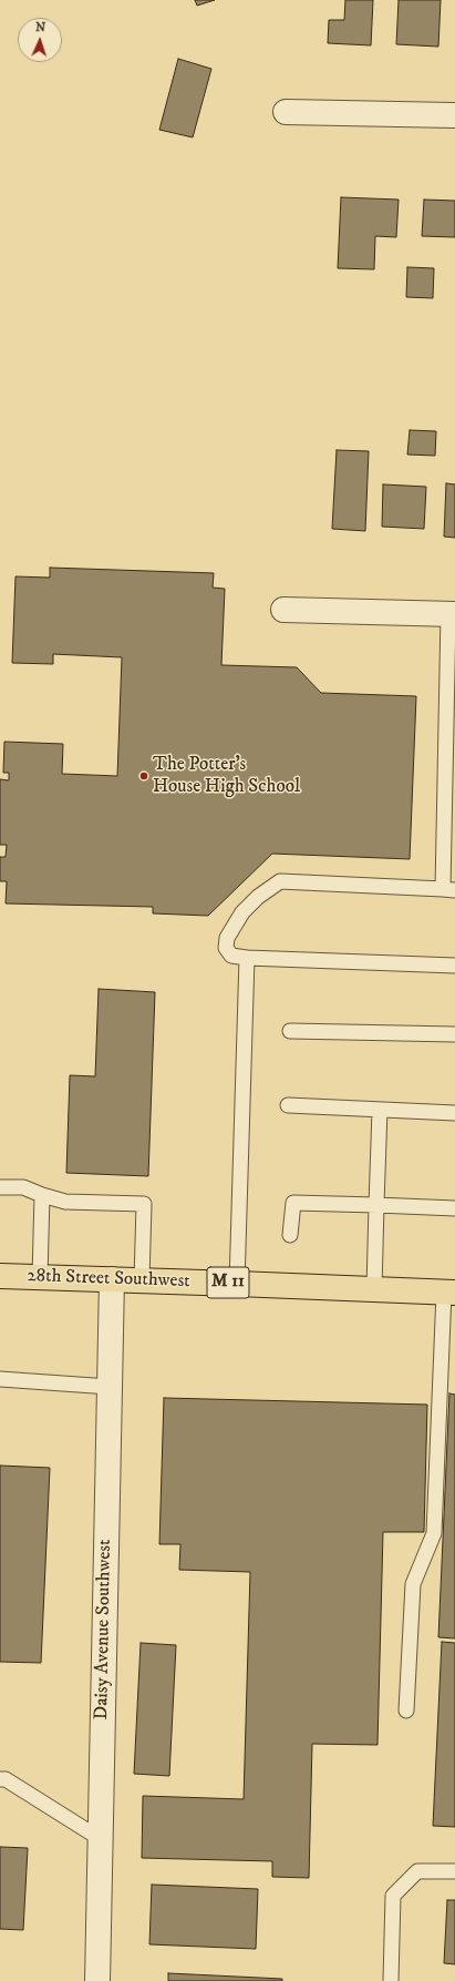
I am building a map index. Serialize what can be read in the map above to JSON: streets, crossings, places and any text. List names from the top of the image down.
{
  "streets": {
    "main road": ["28th Street Southwest", "M 11"],
    "street": ["Daisy Avenue Southwest"]
  },
  "crossings": [
    ["28th Street Southwest", "Daisy Avenue Southwest"]
  ],
  "places": ["The Potter's House High School"],
  "north": "top"
}
